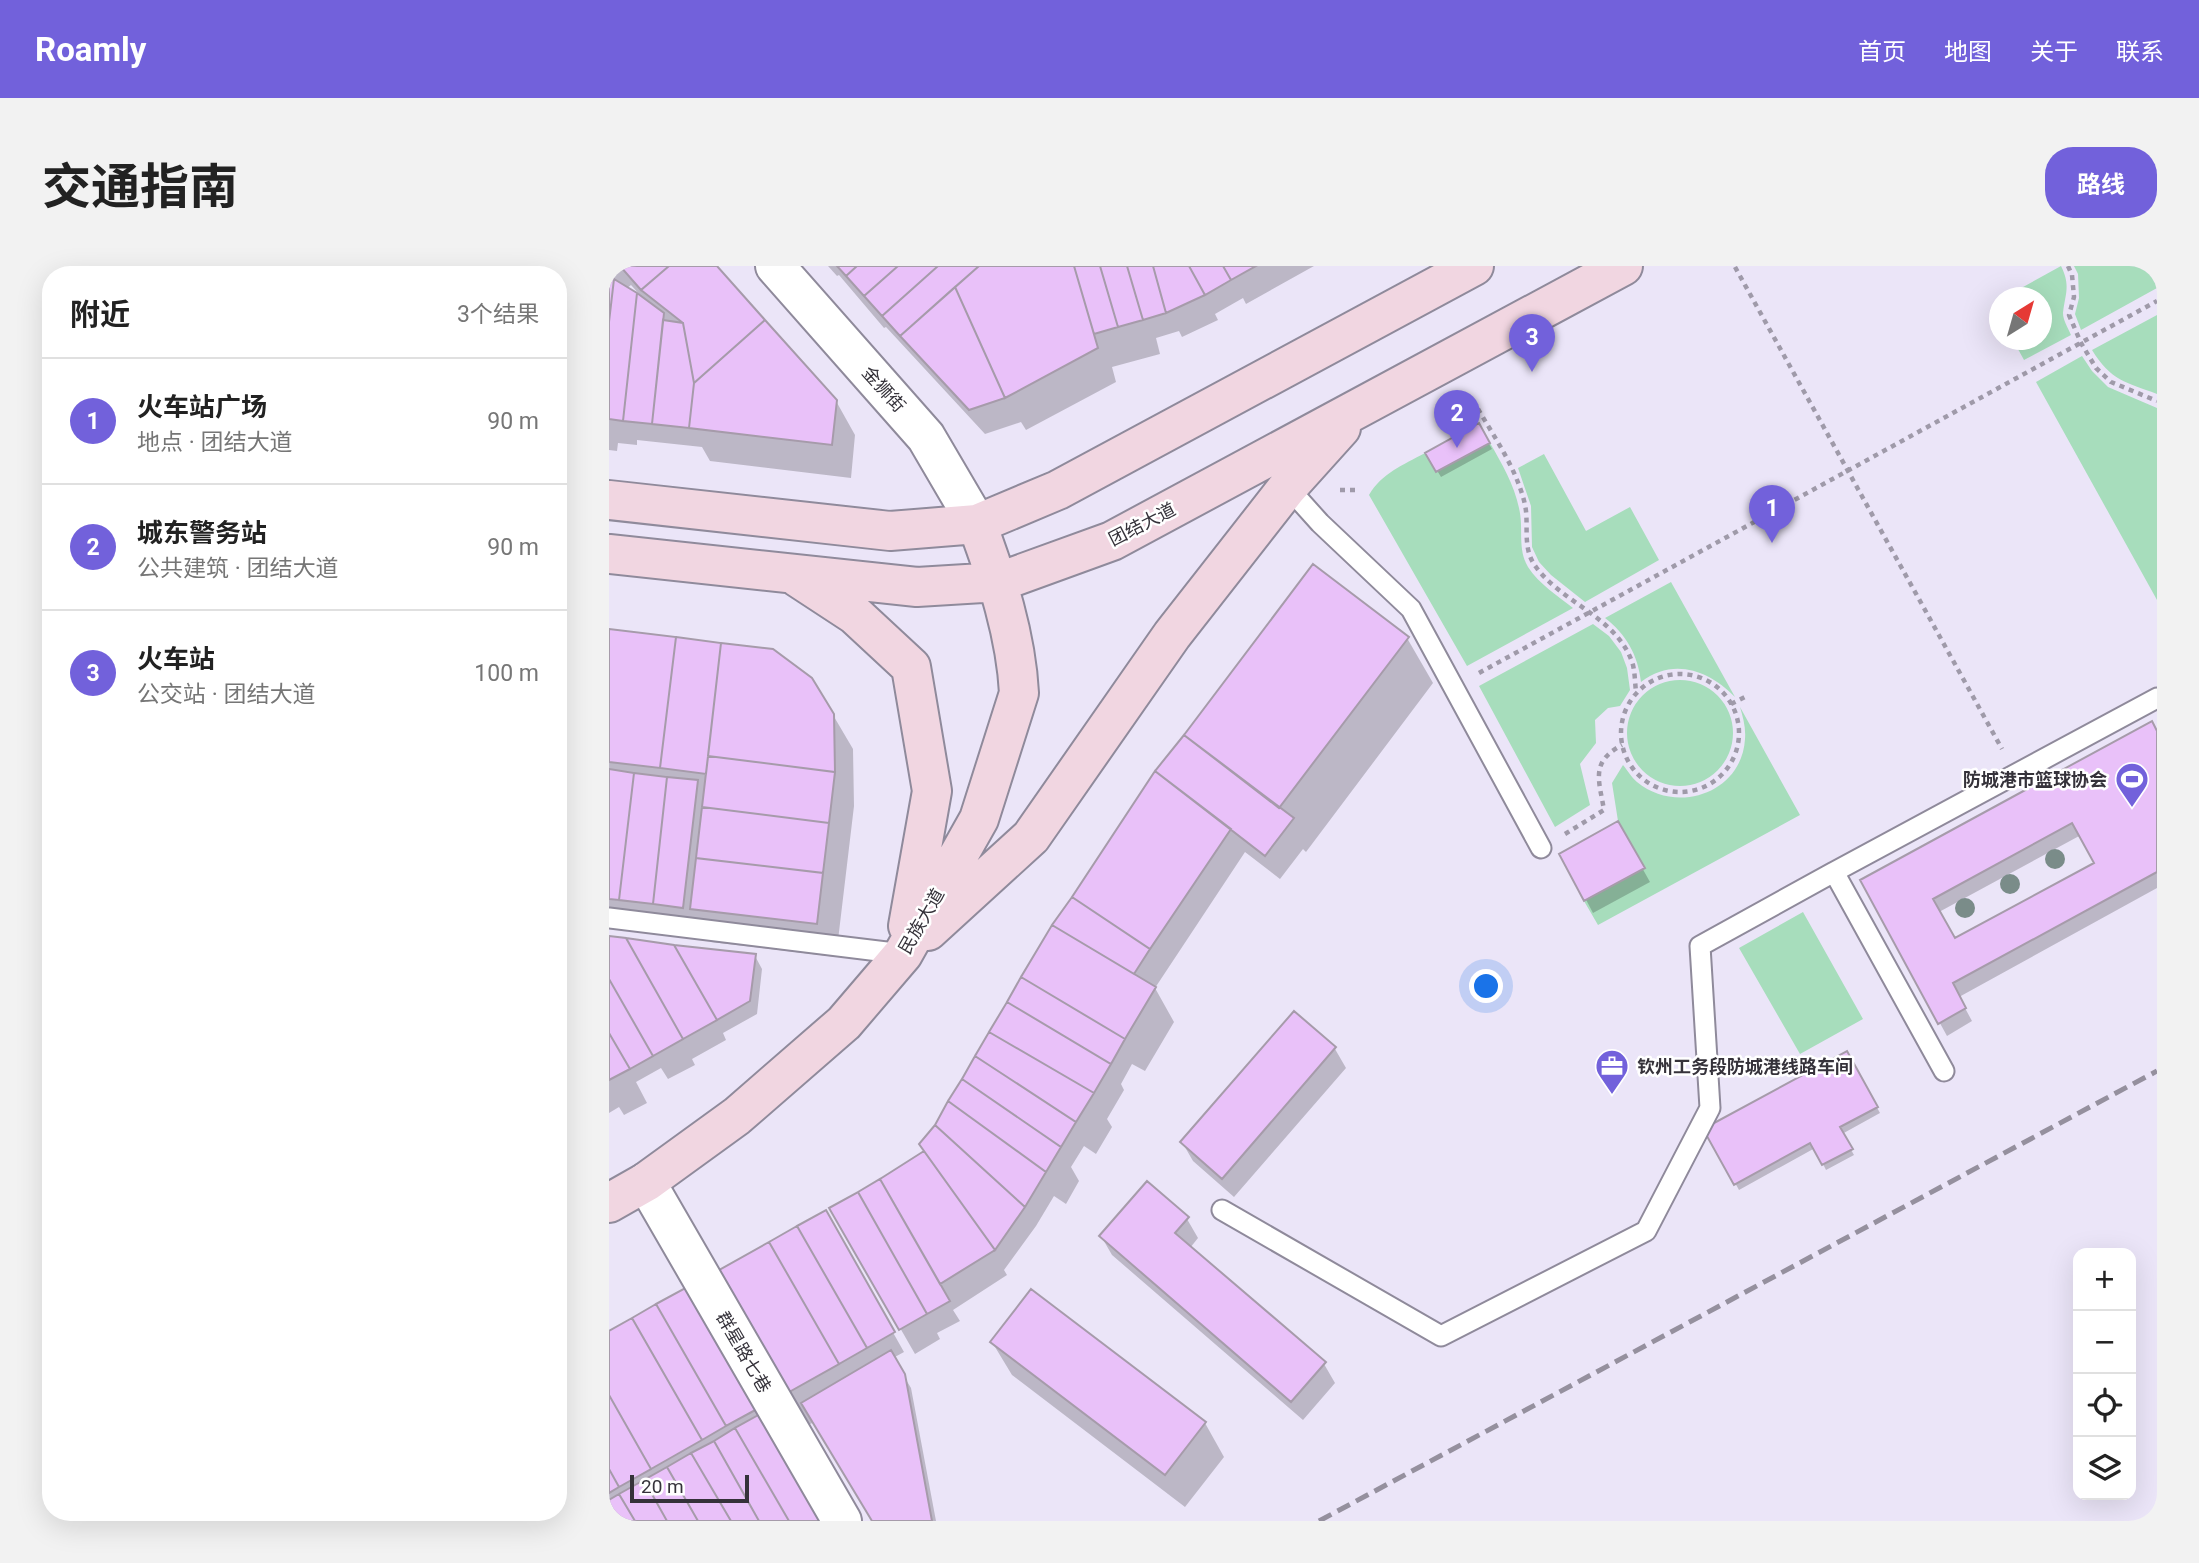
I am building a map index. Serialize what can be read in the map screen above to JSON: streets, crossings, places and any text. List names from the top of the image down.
{
  "streets": {
    "main road": ["团结大道", "民族大道"],
    "street": ["金狮街", "群星路七巷"]
  },
  "crossings": [
    ["金狮街", "民族大道"],
    ["团结大道", "民族大道"],
    ["民族大道", "群星路七巷"]
  ],
  "places": {
    "sports": ["防城港市篮球协会"],
    "office": ["钦州工务段防城港线路车间"]
  },
  "scale_bar": "20 m",
  "north": "top right",
  "page": {
    "header": "Roamly",
    "nav": [
      "首页",
      "地图",
      "关于",
      "联系"
    ],
    "title": "交通指南",
    "buttons": "路线",
    "heading": ["附近", "3个结果"],
    "pins": ["3", "2", "1"],
    "list": [
      {
        "mark": "1",
        "name": "火车站广场",
        "note": "地点 · 团结大道",
        "value": "90 m"
      },
      {
        "mark": "2",
        "name": "城东警务站",
        "note": "公共建筑 · 团结大道",
        "value": "90 m"
      },
      {
        "mark": "3",
        "name": "火车站",
        "note": "公交站 · 团结大道",
        "value": "100 m"
      }
    ],
    "map_buttons": ["+", "−"],
    "scale": "20 m"
  }
}
